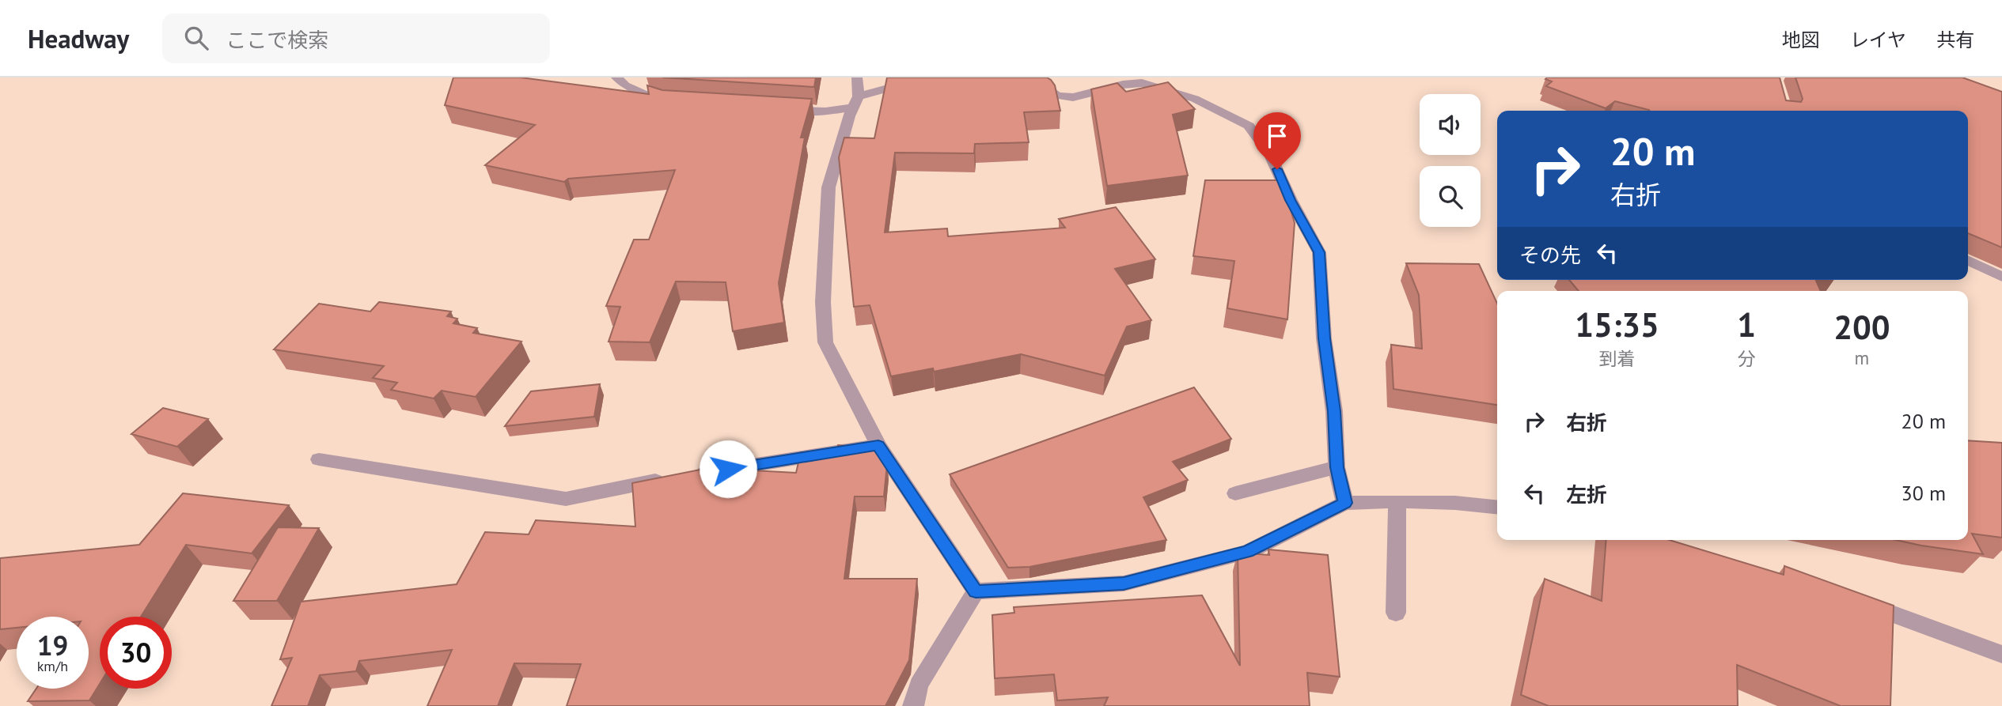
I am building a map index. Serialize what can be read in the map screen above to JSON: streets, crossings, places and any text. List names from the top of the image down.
{
  "page": {
    "header": "Headway",
    "search": "ここで検索",
    "nav": ["地図", "レイヤ", "共有"],
    "turn": ["20 m", "右折"],
    "then": "その先",
    "eta": [
      "15:35",
      "到着",
      "1",
      "分",
      "200",
      "m"
    ],
    "list": [
      {
        "name": "右折",
        "value": "20 m"
      },
      {
        "name": "左折",
        "value": "30 m"
      }
    ],
    "speed": "19 km/h",
    "limit": "30"
  }
}
